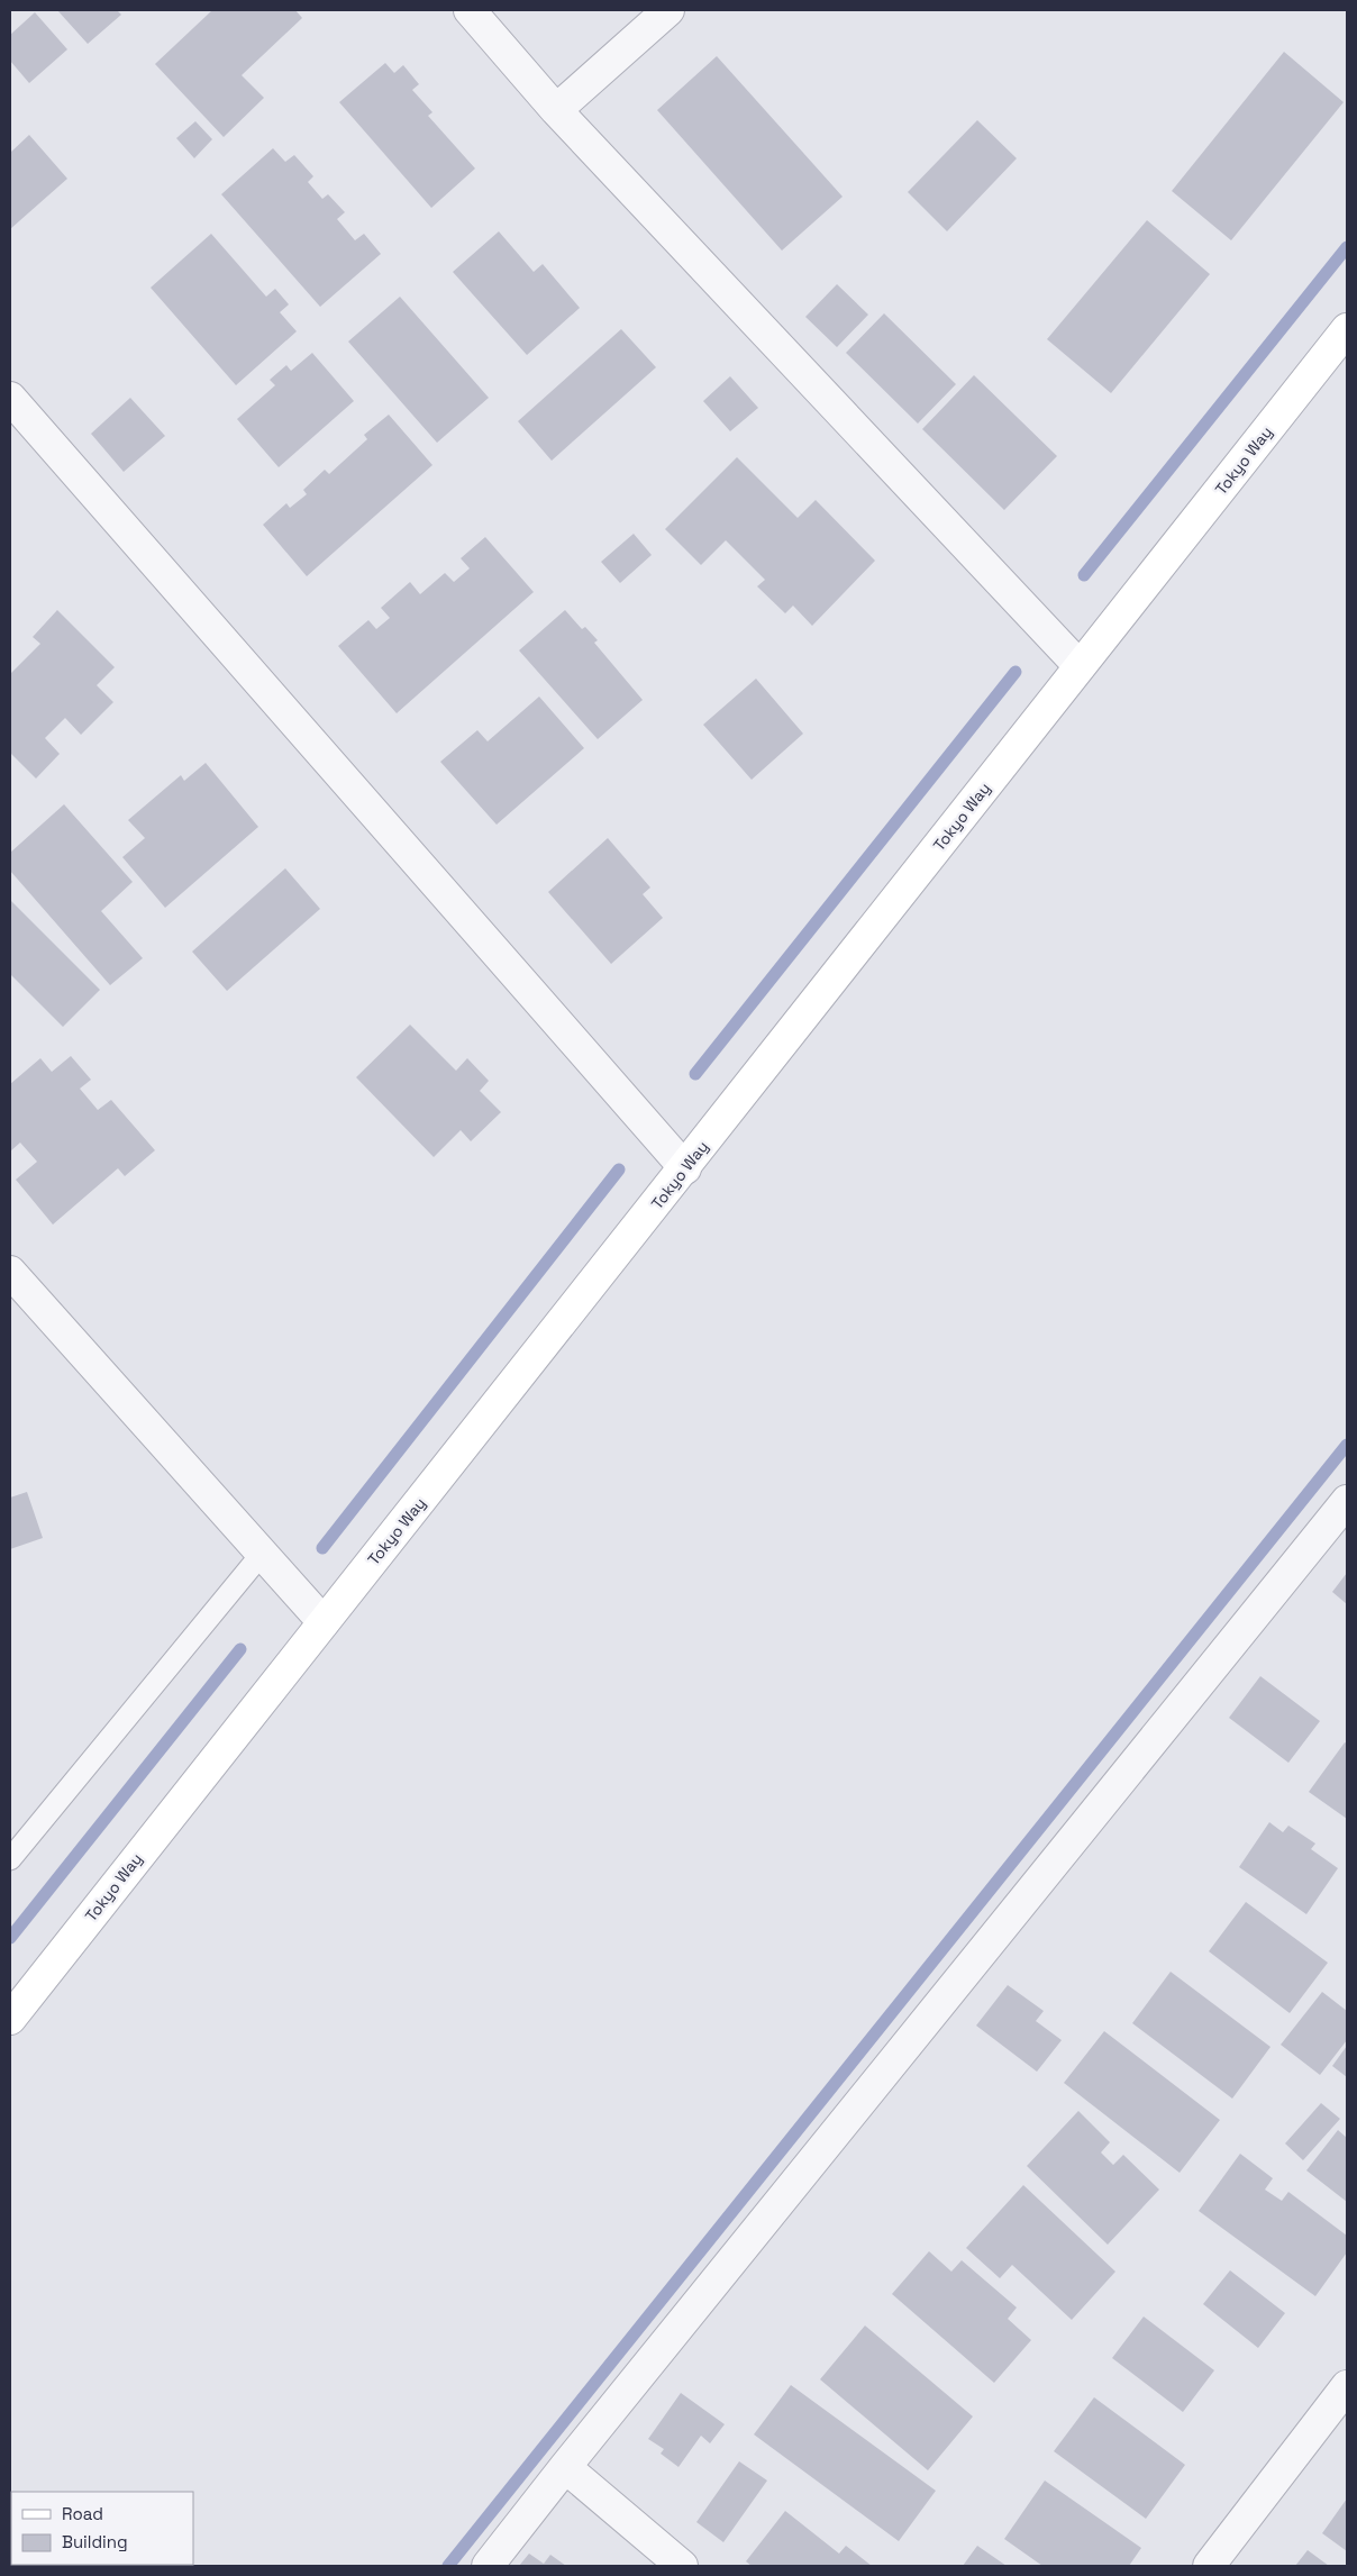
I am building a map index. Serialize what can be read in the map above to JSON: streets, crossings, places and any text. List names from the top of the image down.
{
  "streets": {
    "main road": ["Tokyo Way"]
  },
  "legend": ["Road", "Building"]
}
